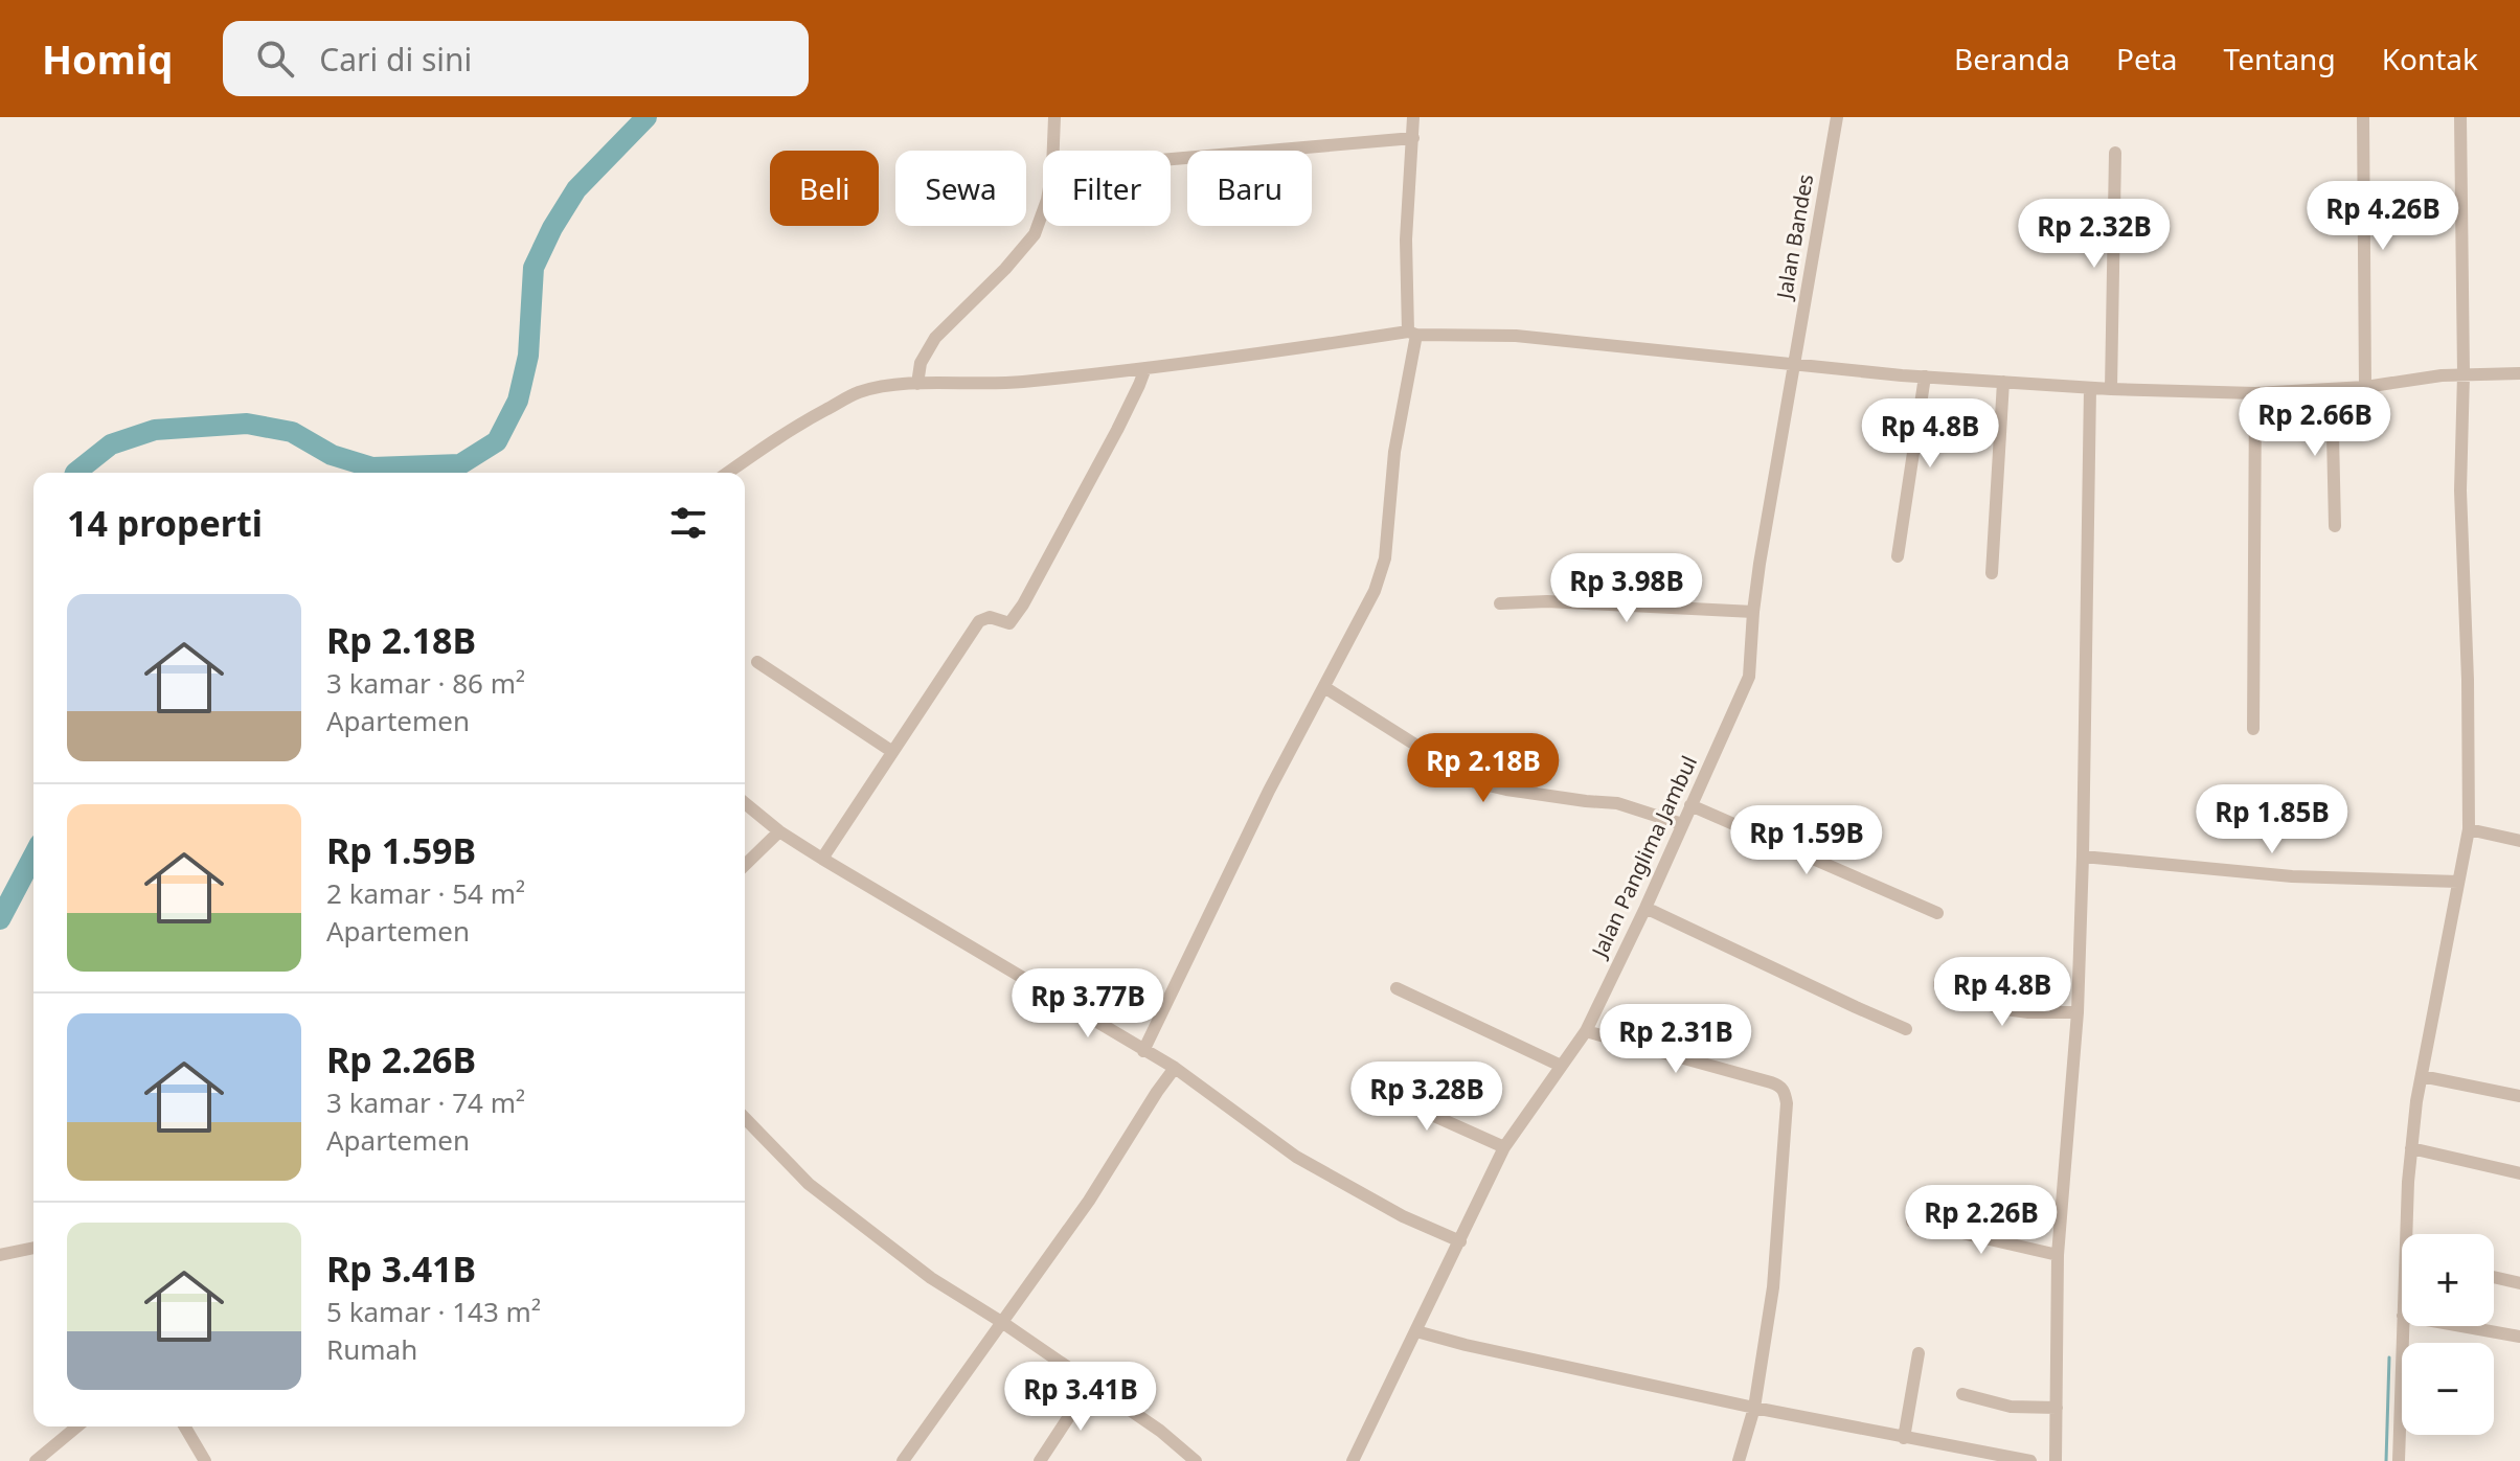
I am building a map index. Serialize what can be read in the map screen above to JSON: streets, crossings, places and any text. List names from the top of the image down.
{
  "streets": {
    "street": ["Jalan Bandes", "Jalan Panglima Jambul"]
  },
  "crossings": [
    ["Jalan Bandes", "Jalan Panglima Jambul"]
  ],
  "page": {
    "header": "Homiq",
    "search": "Cari di sini",
    "nav": [
      "Beranda",
      "Peta",
      "Tentang",
      "Kontak"
    ],
    "chip": [
      "Beli",
      "Sewa",
      "Filter",
      "Baru"
    ],
    "price": [
      "Rp 4.26B",
      "Rp 2.32B",
      "Rp 2.66B",
      "Rp 4.8B",
      "Rp 3.98B",
      "Rp 2.18B",
      "Rp 1.85B",
      "Rp 1.59B",
      "Rp 4.8B",
      "Rp 3.77B",
      "Rp 2.31B",
      "Rp 3.28B",
      "Rp 2.26B",
      "Rp 3.41B"
    ],
    "heading": "14 properti",
    "list": [
      {
        "name": "Rp 2.18B",
        "note": "3 kamar · 86 m² · Apartemen"
      },
      {
        "name": "Rp 1.59B",
        "note": "2 kamar · 54 m² · Apartemen"
      },
      {
        "name": "Rp 2.26B",
        "note": "3 kamar · 74 m² · Apartemen"
      },
      {
        "name": "Rp 3.41B",
        "note": "5 kamar · 143 m² · Rumah"
      }
    ],
    "map_buttons": ["+", "−"]
  }
}
